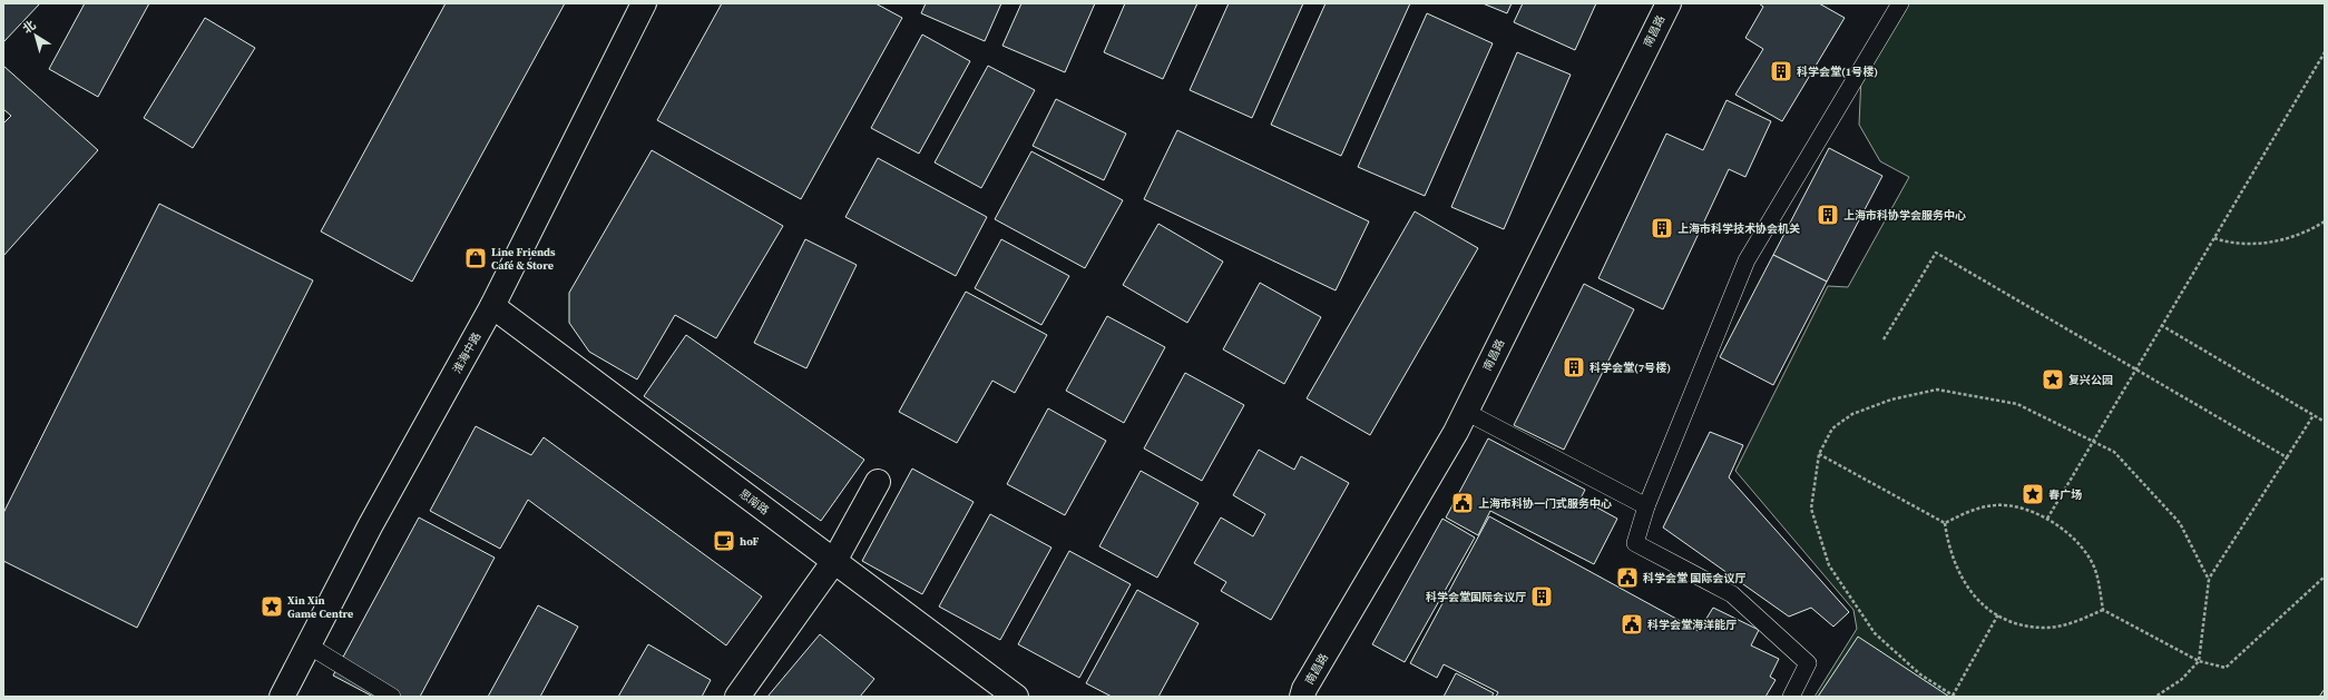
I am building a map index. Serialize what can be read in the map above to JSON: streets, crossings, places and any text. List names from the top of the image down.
{
  "streets": {
    "street": ["南昌路", "淮海中路", "思南路"]
  },
  "crossings": [
    ["淮海中路", "思南路"]
  ],
  "places": {
    "building": [
      "科学会堂(1号楼)",
      "上海市科协学会服务中心",
      "上海市科学技术协会机关",
      "科学会堂(7号楼)",
      "科学会堂国际会议厅"
    ],
    "shop": ["Line Friends Café & Store"],
    "place": ["复兴公园", "春广场", "Xin Xin Game Centre"],
    "public building": ["上海市科协一门式服务中心", "科学会堂 国际会议厅", "科学会堂海洋能厅"],
    "cafe": ["hoF"]
  },
  "north": "top left"
}
